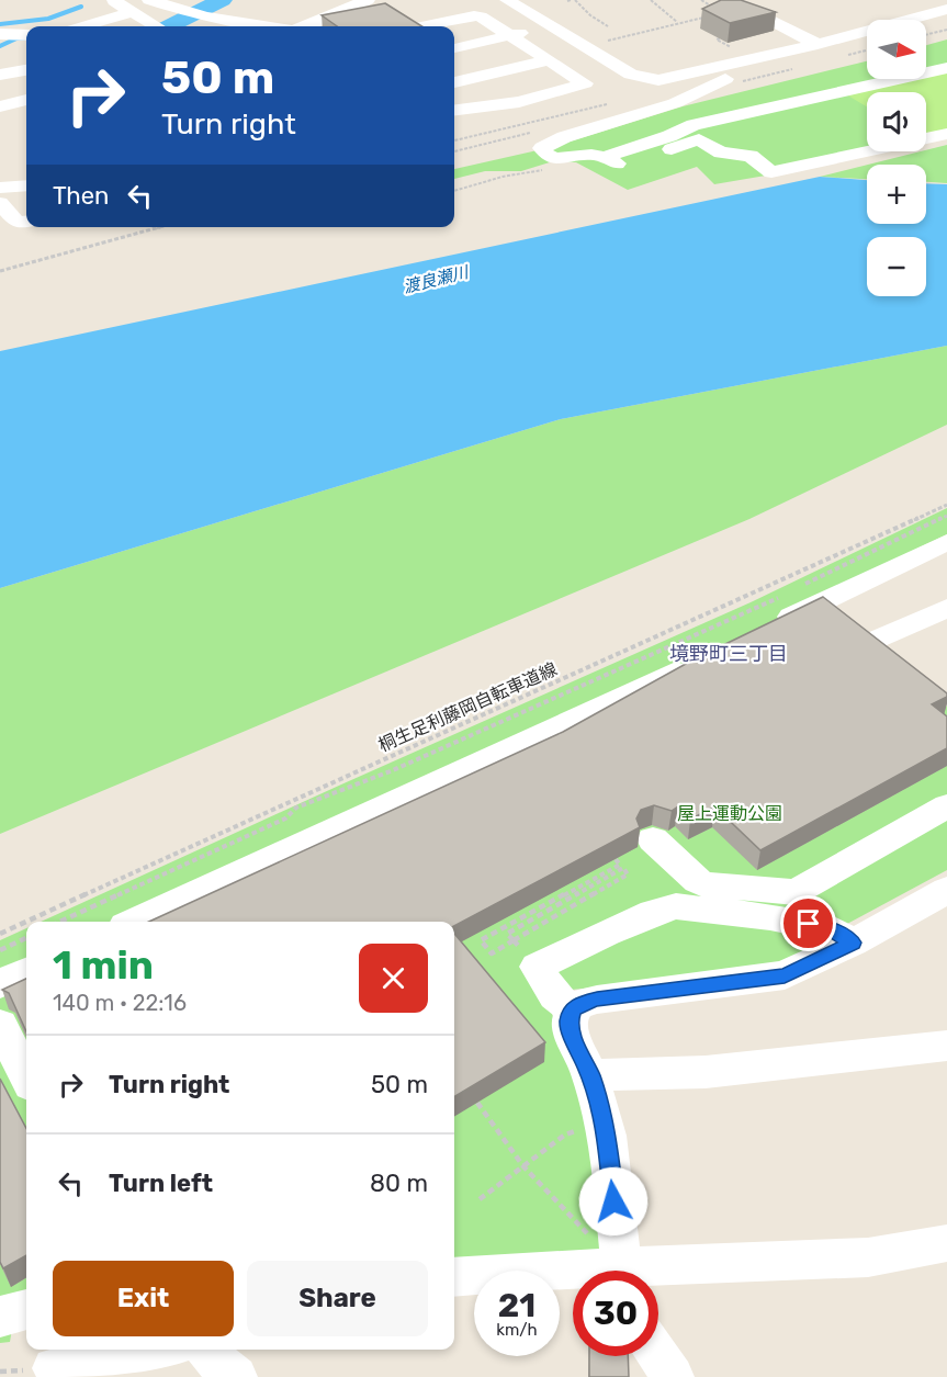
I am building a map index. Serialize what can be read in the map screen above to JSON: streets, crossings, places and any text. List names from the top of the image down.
{
  "streets": {
    "path": ["桐生足利藤岡自転車道線"]
  },
  "districts": ["境野町三丁目"],
  "water": ["渡良瀬川"],
  "parks": ["屋上運動公園"],
  "north": "right",
  "page": {
    "map_buttons": ["+", "−"],
    "turn": ["50 m", "Turn right"],
    "then": "Then",
    "heading": ["1 min", "140 m · 22:16"],
    "list": [
      {
        "name": "Turn right",
        "value": "50 m"
      },
      {
        "name": "Turn left",
        "value": "80 m"
      }
    ],
    "buttons": ["Exit", "Share"],
    "speed": "21 km/h",
    "limit": "30"
  }
}
